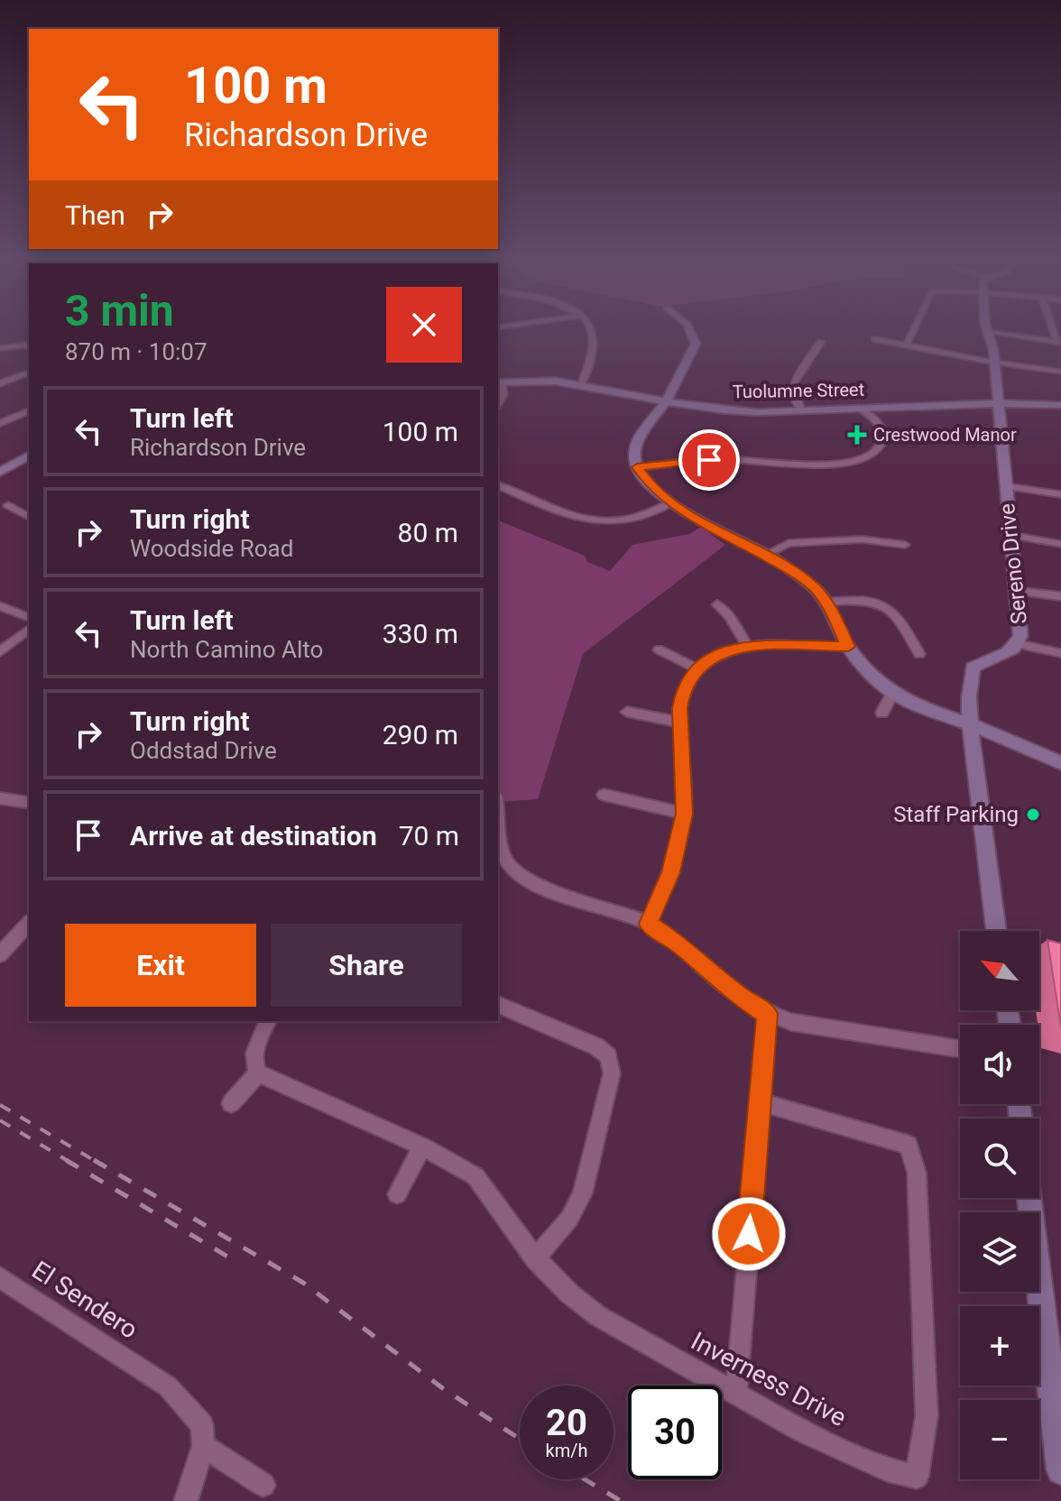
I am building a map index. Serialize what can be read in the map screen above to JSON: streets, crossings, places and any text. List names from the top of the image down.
{
  "streets": {
    "street": [
      "Tuolumne Street",
      "Sereno Drive",
      "El Sendero",
      "Inverness Drive"
    ]
  },
  "crossings": [
    ["Tuolumne Street", "Sereno Drive"]
  ],
  "places": {
    "health": ["Crestwood Manor"],
    "other": ["Staff Parking"]
  },
  "north": "top left",
  "page": {
    "turn": ["100 m", "Richardson Drive"],
    "then": "Then",
    "heading": ["3 min", "870 m · 10:07"],
    "list": [
      {
        "name": "Turn left",
        "note": "Richardson Drive",
        "value": "100 m"
      },
      {
        "name": "Turn right",
        "note": "Woodside Road",
        "value": "80 m"
      },
      {
        "name": "Turn left",
        "note": "North Camino Alto",
        "value": "330 m"
      },
      {
        "name": "Turn right",
        "note": "Oddstad Drive",
        "value": "290 m"
      },
      {
        "name": "Arrive at destination",
        "value": "70 m"
      }
    ],
    "buttons": ["Exit", "Share"],
    "map_buttons": ["+", "−"],
    "speed": "20 km/h",
    "limit": "30"
  }
}
